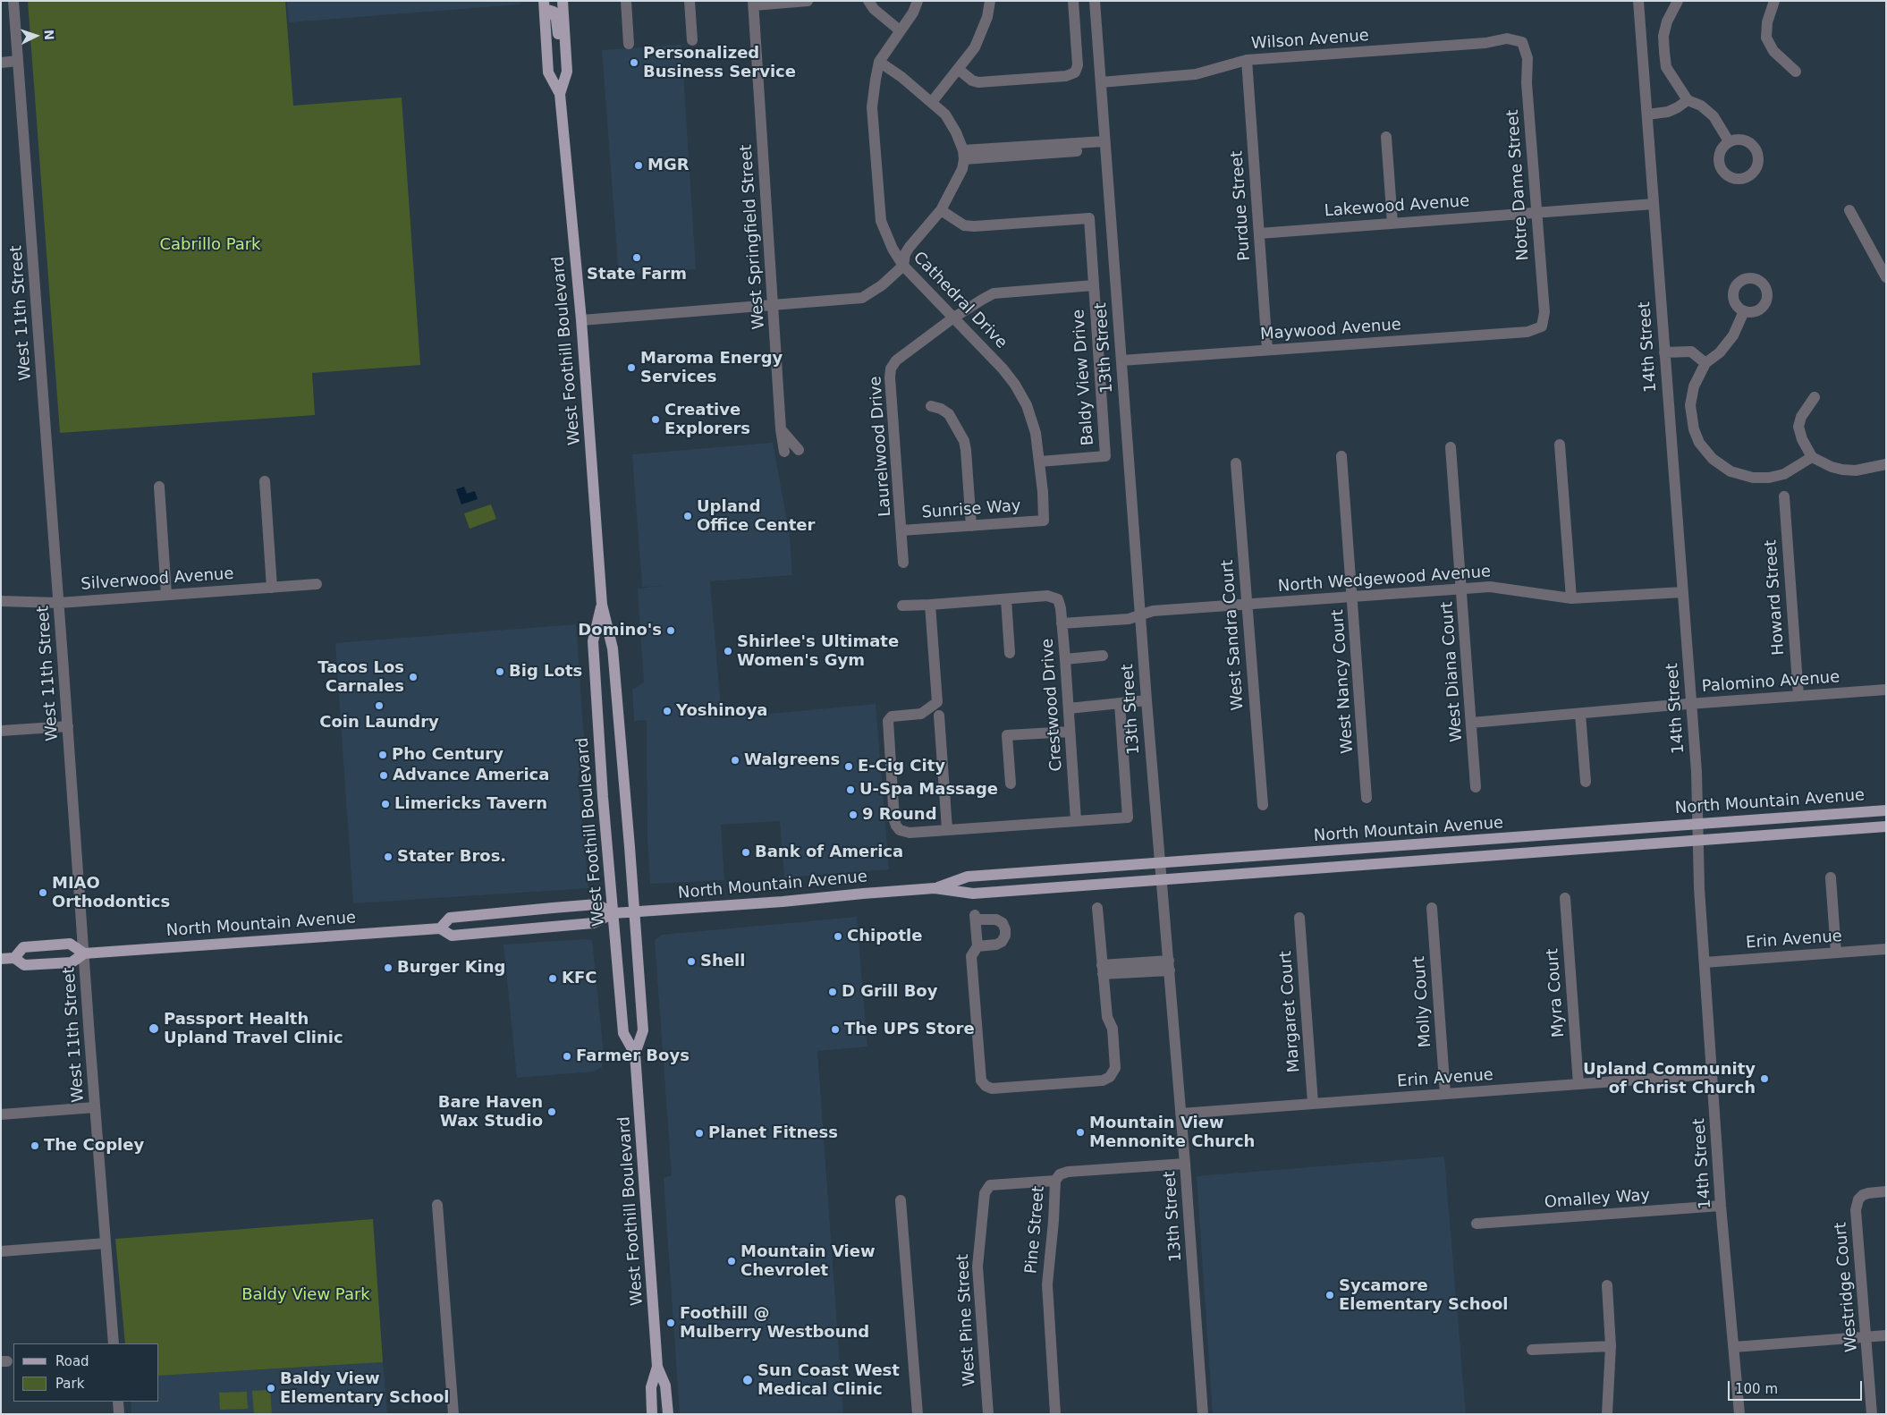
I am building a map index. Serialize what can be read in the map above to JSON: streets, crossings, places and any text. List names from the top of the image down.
{
  "streets": {
    "main road": ["West Foothill Boulevard", "North Mountain Avenue"],
    "street": [
      "Wilson Avenue",
      "Notre Dame Street",
      "Purdue Street",
      "Lakewood Avenue",
      "West Springfield Street",
      "Cathedral Drive",
      "West 11th Street",
      "Maywood Avenue",
      "14th Street",
      "13th Street",
      "Baldy View Drive",
      "Laurelwood Drive",
      "Sunrise Way",
      "Silverwood Avenue",
      "North Wedgewood Avenue",
      "Howard Street",
      "West Sandra Court",
      "West Diana Court",
      "West Nancy Court",
      "Palomino Avenue",
      "Crestwood Drive",
      "Erin Avenue",
      "Myra Court",
      "Molly Court",
      "Margaret Court",
      "Omalley Way",
      "Pine Street",
      "Westridge Court",
      "West Pine Street"
    ]
  },
  "crossings": [
    ["Wilson Avenue", "Notre Dame Street"],
    ["Wilson Avenue", "Purdue Street"],
    ["Wilson Avenue", "13th Street"],
    ["Notre Dame Street", "Lakewood Avenue"],
    ["Notre Dame Street", "Maywood Avenue"],
    ["Purdue Street", "Lakewood Avenue"],
    ["Purdue Street", "Maywood Avenue"],
    ["Lakewood Avenue", "14th Street"],
    ["Cathedral Drive", "Baldy View Drive"],
    ["Cathedral Drive", "Laurelwood Drive"],
    ["Cathedral Drive", "Sunrise Way"],
    ["West 11th Street", "Silverwood Avenue"],
    ["West 11th Street", "North Mountain Avenue"],
    ["Maywood Avenue", "13th Street"],
    ["14th Street", "North Wedgewood Avenue"],
    ["14th Street", "Palomino Avenue"],
    ["14th Street", "North Mountain Avenue"],
    ["14th Street", "Erin Avenue"],
    ["14th Street", "Omalley Way"],
    ["13th Street", "North Wedgewood Avenue"],
    ["13th Street", "North Mountain Avenue"],
    ["13th Street", "Erin Avenue"],
    ["13th Street", "Pine Street"],
    ["West Foothill Boulevard", "North Mountain Avenue"],
    ["Baldy View Drive", "Laurelwood Drive"],
    ["Laurelwood Drive", "Sunrise Way"],
    ["North Wedgewood Avenue", "West Sandra Court"],
    ["North Wedgewood Avenue", "West Diana Court"],
    ["North Wedgewood Avenue", "West Nancy Court"],
    ["North Wedgewood Avenue", "Crestwood Drive"],
    ["Howard Street", "Palomino Avenue"],
    ["West Diana Court", "Palomino Avenue"],
    ["Erin Avenue", "Myra Court"],
    ["Erin Avenue", "Molly Court"],
    ["Erin Avenue", "Margaret Court"],
    ["Pine Street", "West Pine Street"]
  ],
  "parks": ["Cabrillo Park", "Baldy View Park"],
  "places": [
    "Personalized Business Service",
    "MGR",
    "State Farm",
    "Maroma Energy Services",
    "Creative Explorers",
    "Upland Office Center",
    "Domino's",
    "Shirlee's Ultimate Women's Gym",
    "Big Lots",
    "Tacos Los Carnales",
    "Coin Laundry",
    "Yoshinoya",
    "Pho Century",
    "Walgreens",
    "E-Cig City",
    "Advance America",
    "U-Spa Massage",
    "Limericks Tavern",
    "9 Round",
    "Bank of America",
    "Stater Bros.",
    "MIAO Orthodontics",
    "Chipotle",
    "Shell",
    "Burger King",
    "KFC",
    "D Grill Boy",
    "Passport Health Upland Travel Clinic",
    "The UPS Store",
    "Farmer Boys",
    "Upland Community of Christ Church",
    "Bare Haven Wax Studio",
    "Mountain View Mennonite Church",
    "Planet Fitness",
    "The Copley",
    "Mountain View Chevrolet",
    "Sycamore Elementary School",
    "Foothill @ Mulberry Westbound",
    "Sun Coast West Medical Clinic",
    "Baldy View Elementary School"
  ],
  "legend": ["Road", "Park"],
  "scale_bar": "100 m",
  "north": "right"
}
